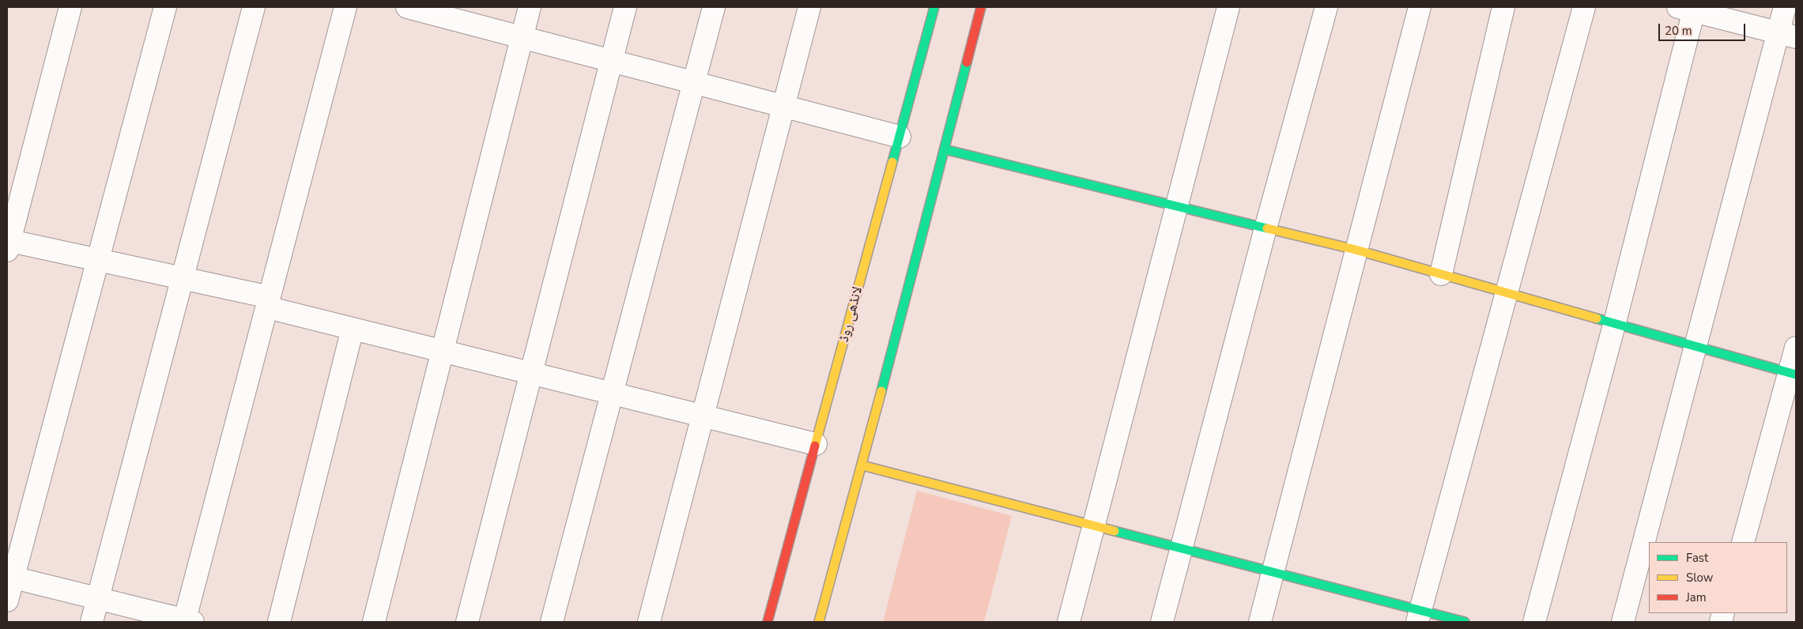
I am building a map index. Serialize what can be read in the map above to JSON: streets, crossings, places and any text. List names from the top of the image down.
{
  "streets": {
    "street": ["لانڈھی روڈ"]
  },
  "legend": ["Fast", "Slow", "Jam"],
  "scale_bar": "20 m"
}
